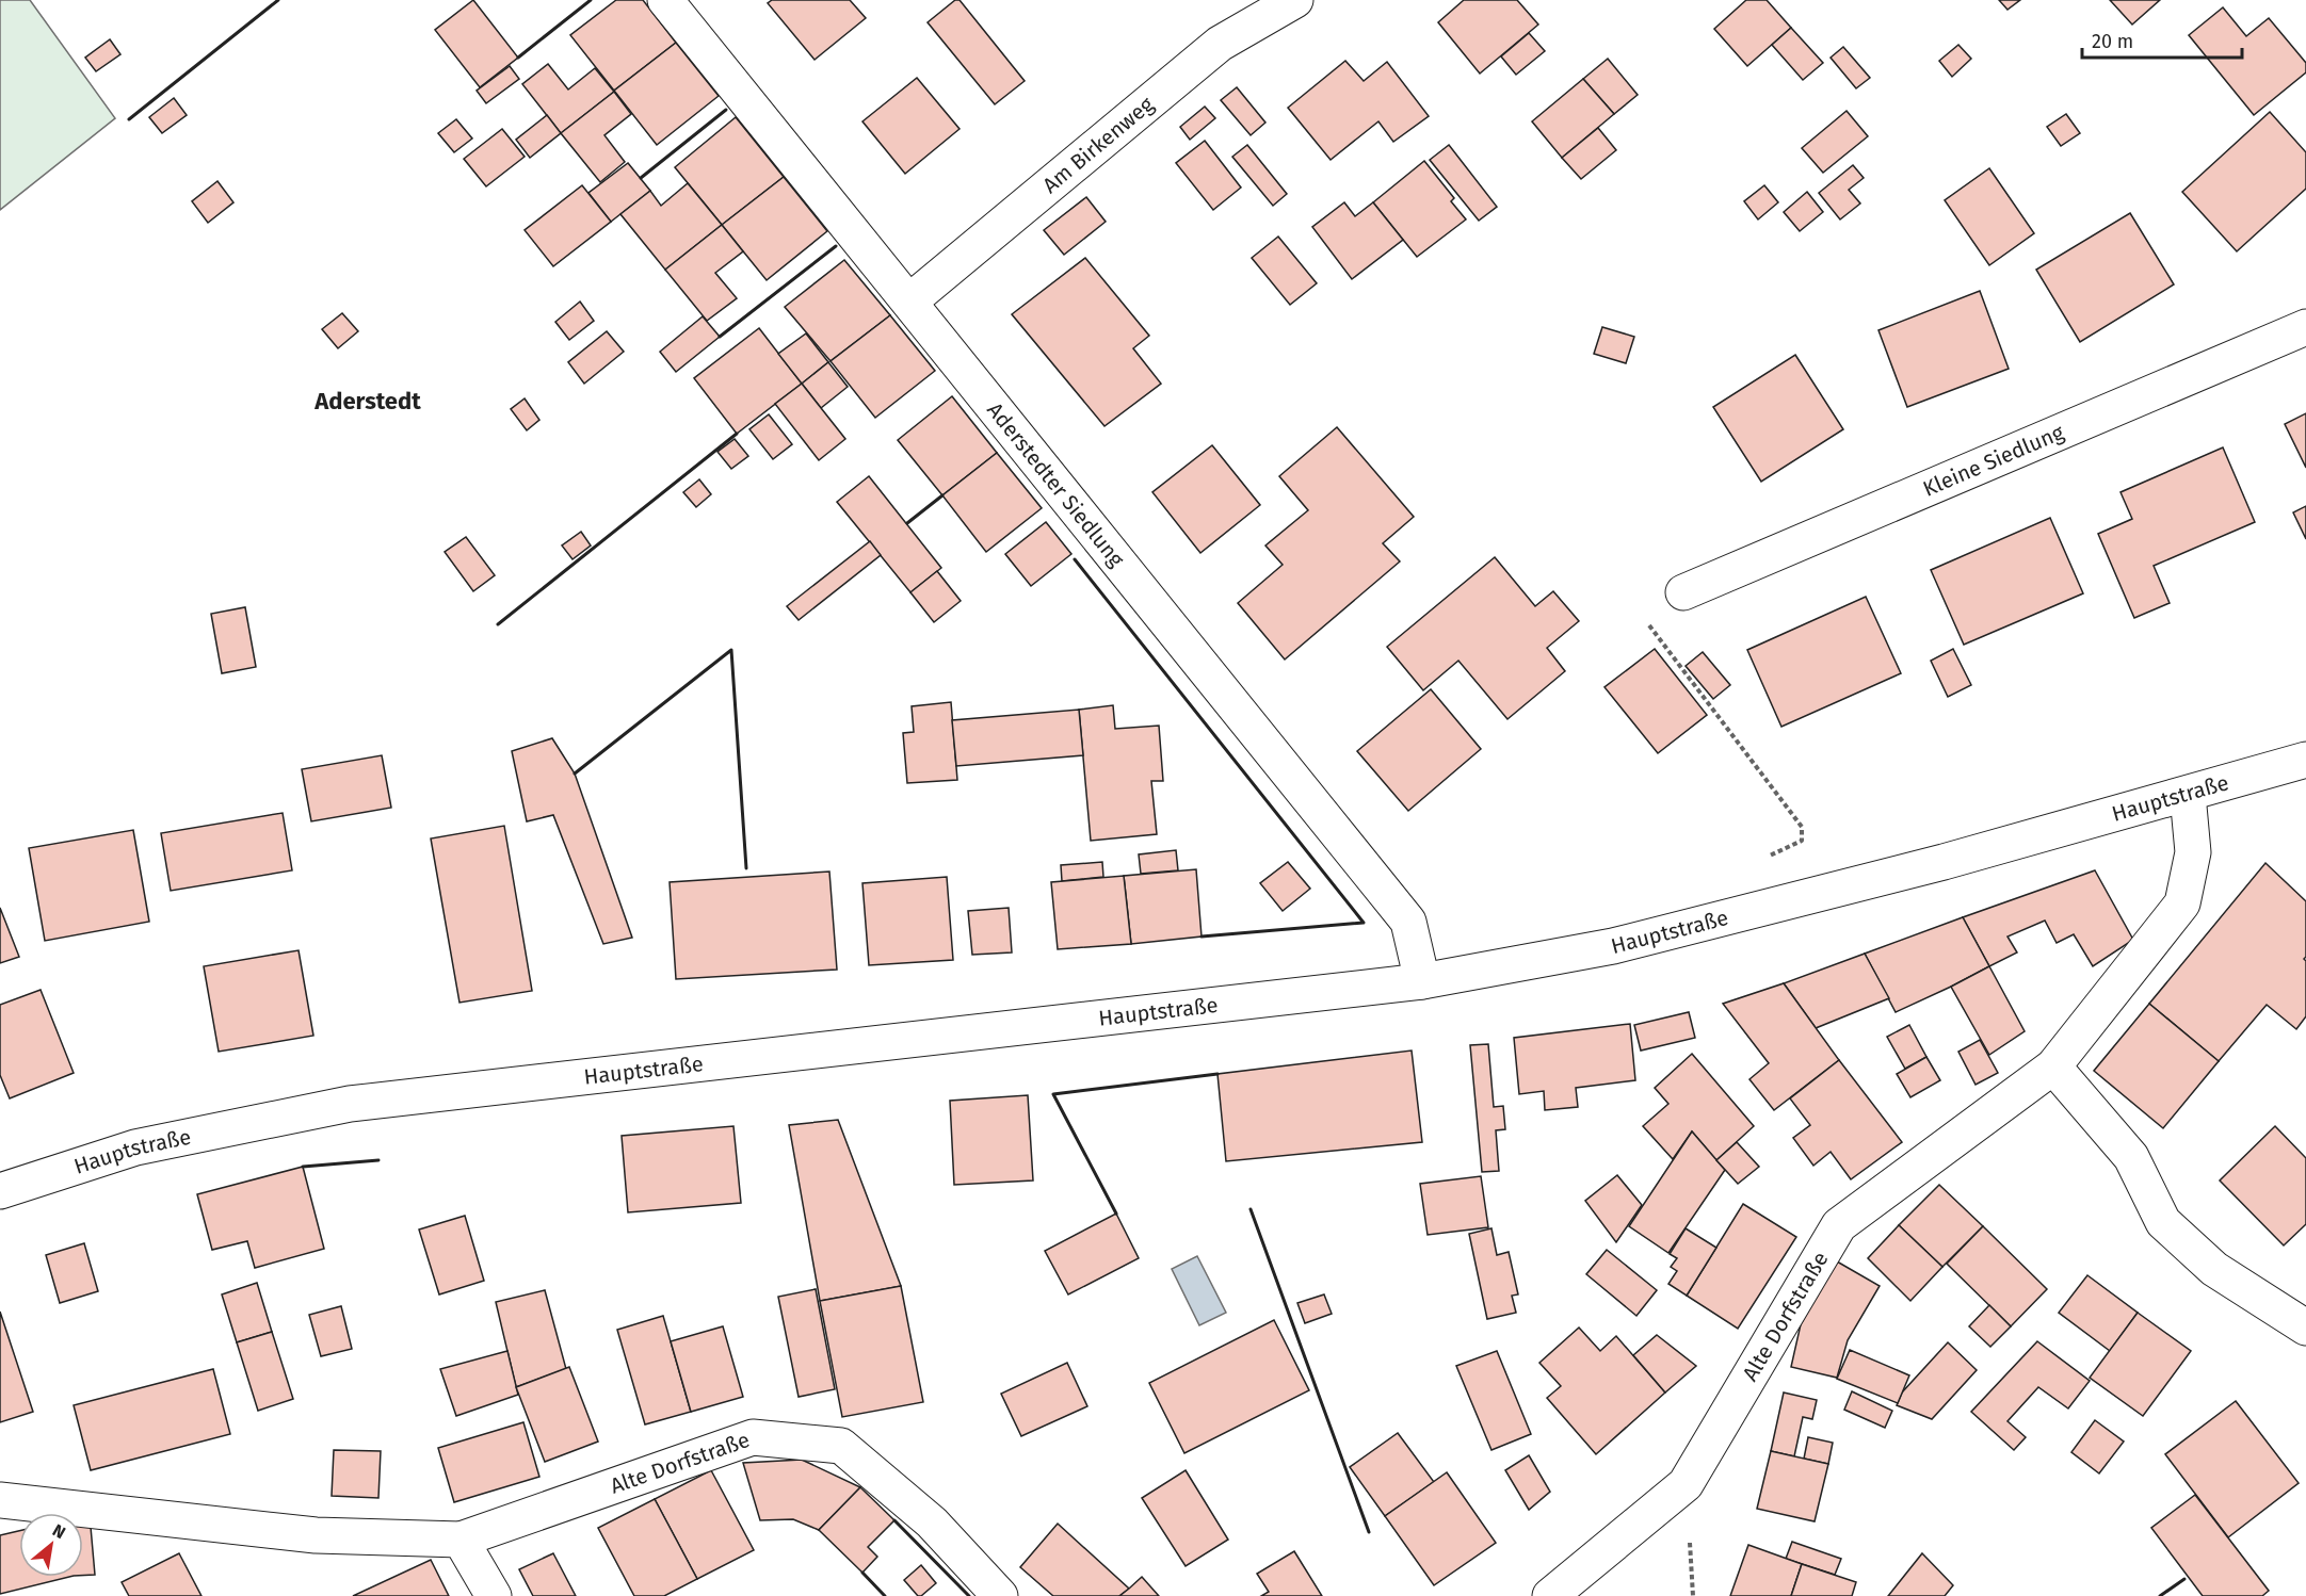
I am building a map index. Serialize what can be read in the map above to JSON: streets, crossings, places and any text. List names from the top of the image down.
{
  "streets": {
    "street": [
      "Am Birkenweg",
      "Kleine Siedlung",
      "Aderstedter Siedlung",
      "Hauptstraße",
      "Alte Dorfstraße"
    ]
  },
  "crossings": [
    ["Am Birkenweg", "Aderstedter Siedlung"],
    ["Aderstedter Siedlung", "Hauptstraße"],
    ["Hauptstraße", "Alte Dorfstraße"]
  ],
  "districts": ["Aderstedt"],
  "scale_bar": "20 m",
  "north": "top right"
}
